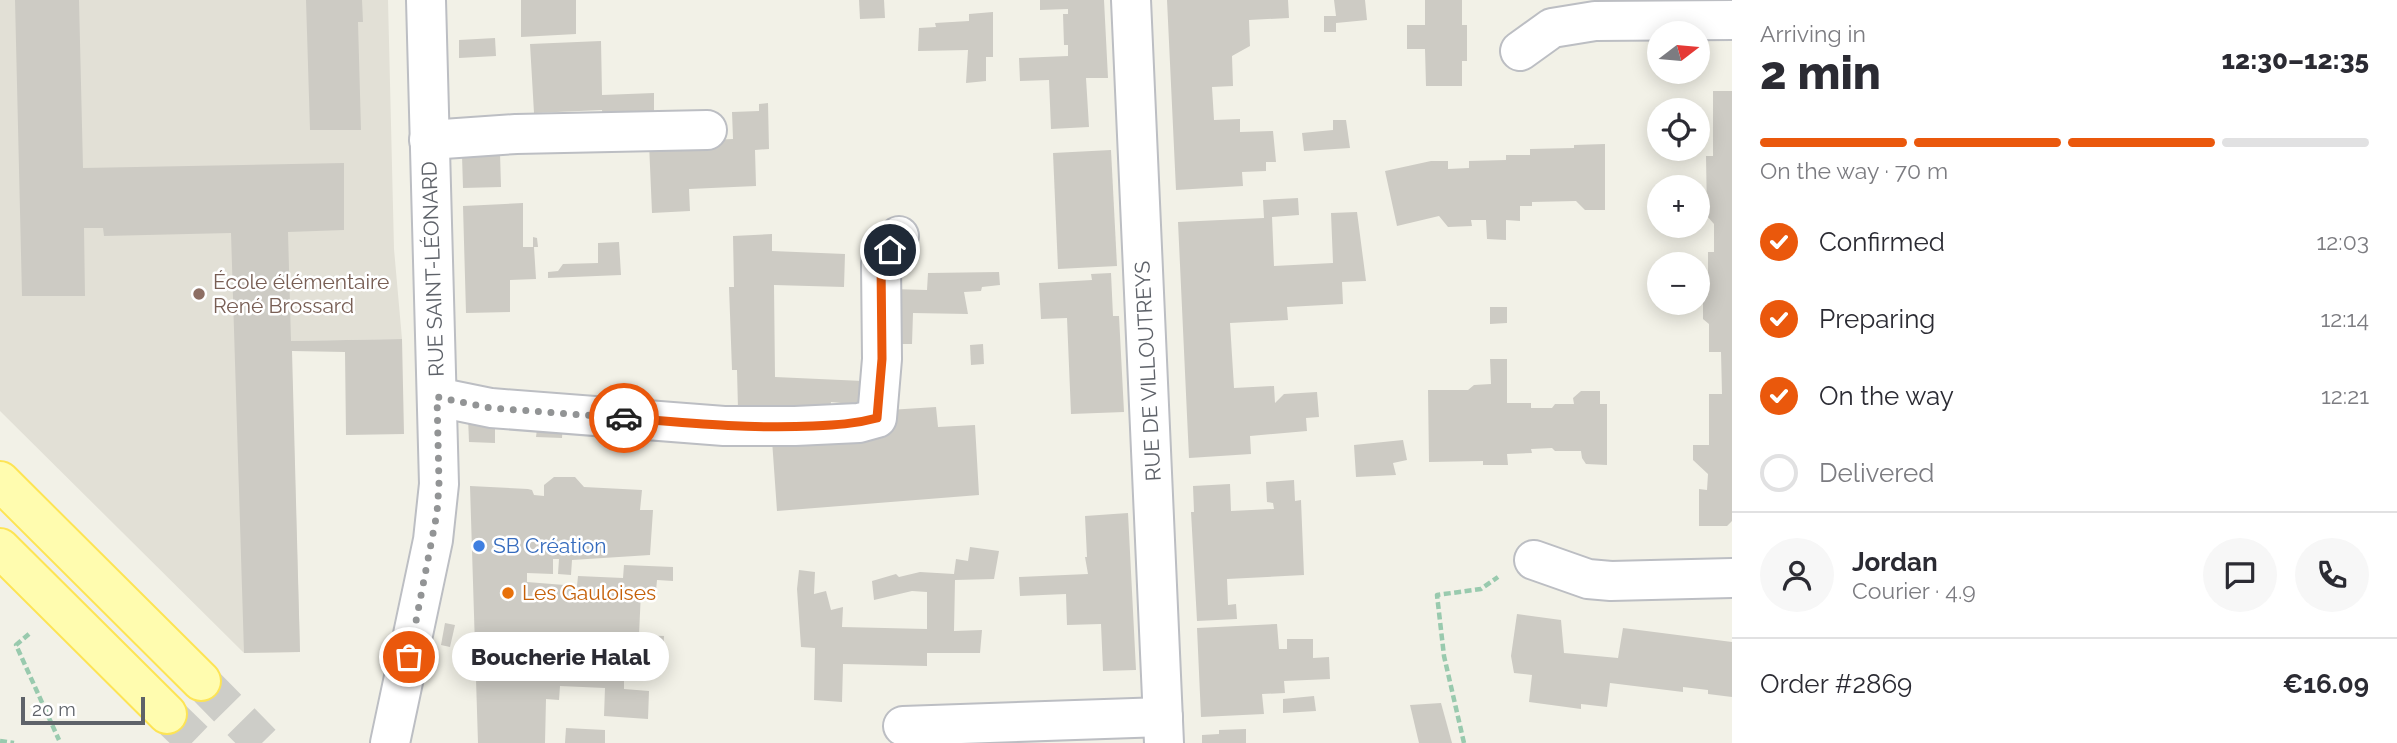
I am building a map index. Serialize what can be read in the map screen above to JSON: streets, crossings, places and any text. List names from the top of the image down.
{
  "streets": {
    "street": ["RUE SAINT-LÉONARD", "RUE DE VILLOUTREYS"]
  },
  "places": [
    "École élémentaire René Brossard",
    "SB Création",
    "Les Gauloises",
    "Boucherie Halal"
  ],
  "scale_bar": "20 m",
  "north": "right",
  "page": {
    "heading": ["2 min", "Arriving in", "12:30–12:35"],
    "panel": [
      "Jordan",
      "Courier · 4.9",
      "Order #2869",
      "€16.09"
    ],
    "map_buttons": ["+", "−"],
    "bar": "On the way · 70 m",
    "list": [
      ["Confirmed", "12:03"],
      ["Preparing", "12:14"],
      ["On the way", "12:21"],
      "Delivered"
    ],
    "bubble": "Boucherie Halal",
    "scale": "20 m"
  }
}
